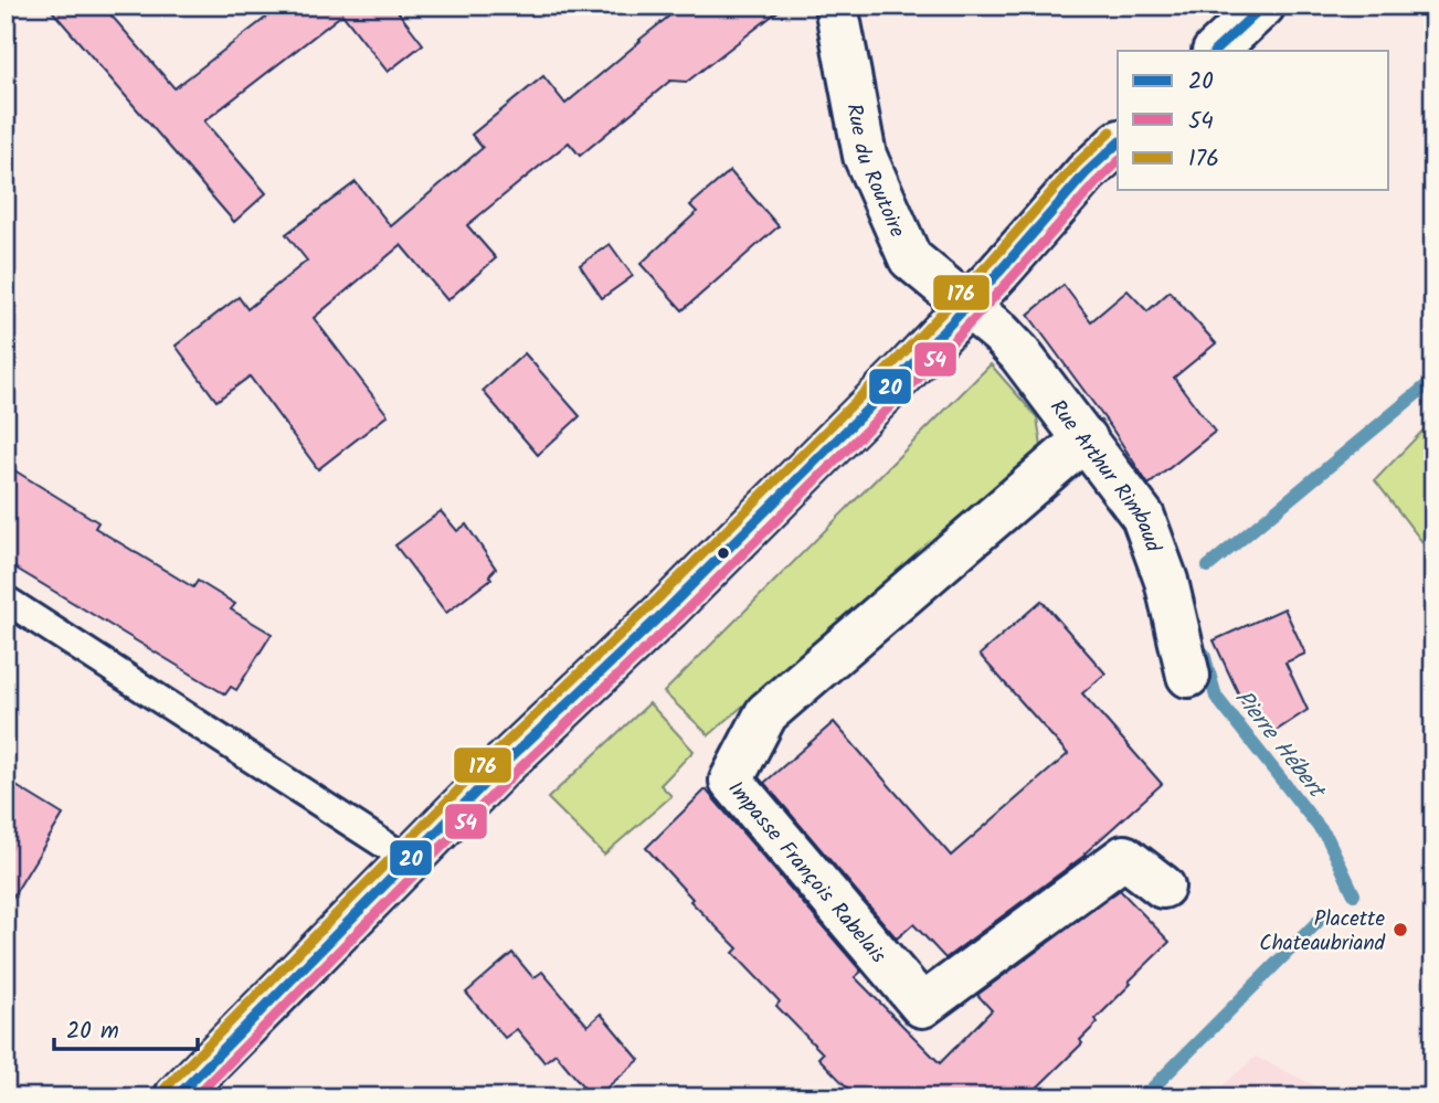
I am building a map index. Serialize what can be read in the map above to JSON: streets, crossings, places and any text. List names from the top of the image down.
{
  "streets": {
    "street": ["Rue du Routoire", "Rue Arthur Rimbaud", "Impasse François Rabelais"]
  },
  "crossings": [
    ["Rue du Routoire", "Rue Arthur Rimbaud"],
    ["Rue Arthur Rimbaud", "Impasse François Rabelais"]
  ],
  "water": ["Pierre Hébert"],
  "places": ["Placette Chateaubriand"],
  "lines": ["transit line 20", "transit line 176", "transit line 54"],
  "legend": ["20", "54", "176"],
  "scale_bar": "20 m"
}
